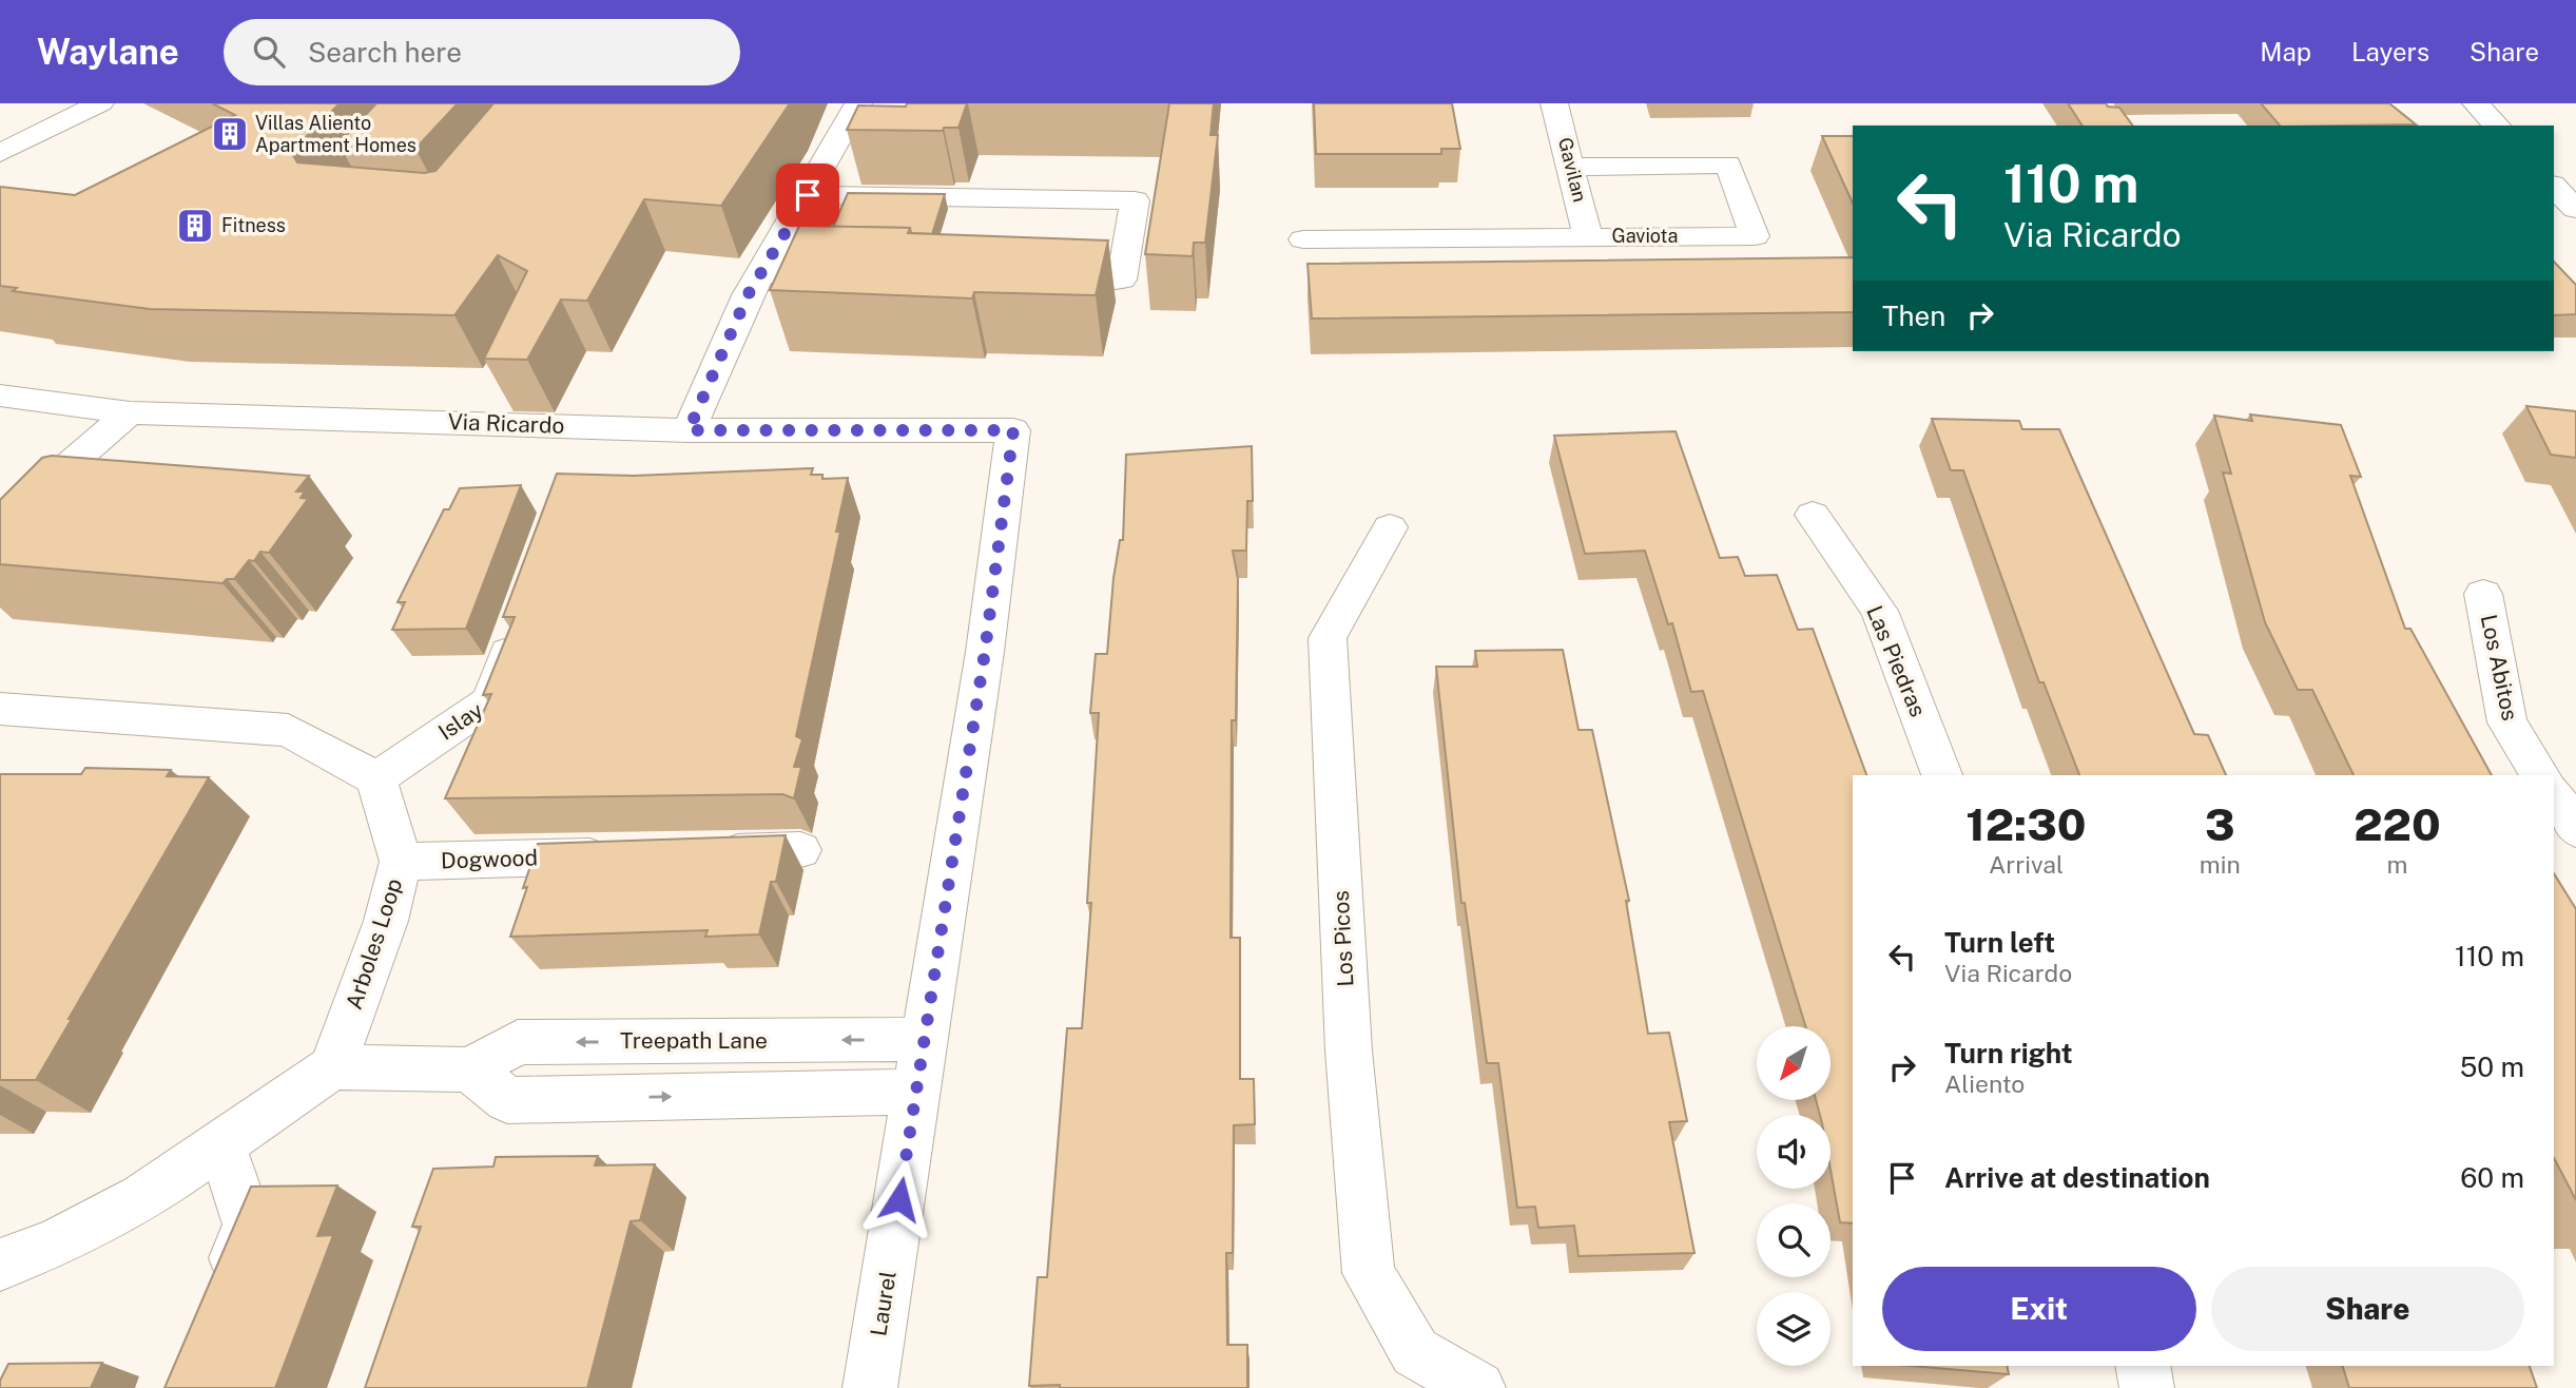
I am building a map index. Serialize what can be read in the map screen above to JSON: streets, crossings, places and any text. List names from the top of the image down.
{
  "streets": {
    "street": [
      "Gavilan",
      "Gaviota",
      "Via Ricardo",
      "Las Piedras",
      "Los Abitos",
      "Islay",
      "Dogwood",
      "Los Picos",
      "Arboles Loop",
      "Treepath Lane",
      "Laurel"
    ]
  },
  "crossings": [
    ["Gavilan", "Gaviota"],
    ["Via Ricardo", "Laurel"],
    ["Islay", "Arboles Loop"],
    ["Dogwood", "Arboles Loop"],
    ["Treepath Lane", "Laurel"]
  ],
  "places": {
    "building": ["Villas Aliento Apartment Homes", "Fitness"]
  },
  "north": "bottom left",
  "page": {
    "header": "Waylane",
    "search": "Search here",
    "nav": ["Map", "Layers", "Share"],
    "turn": ["110 m", "Via Ricardo"],
    "then": "Then",
    "eta": [
      "12:30",
      "Arrival",
      "3",
      "min",
      "220",
      "m"
    ],
    "list": [
      {
        "name": "Turn left",
        "note": "Via Ricardo",
        "value": "110 m"
      },
      {
        "name": "Turn right",
        "note": "Aliento",
        "value": "50 m"
      },
      {
        "name": "Arrive at destination",
        "value": "60 m"
      }
    ],
    "buttons": ["Exit", "Share"]
  }
}
